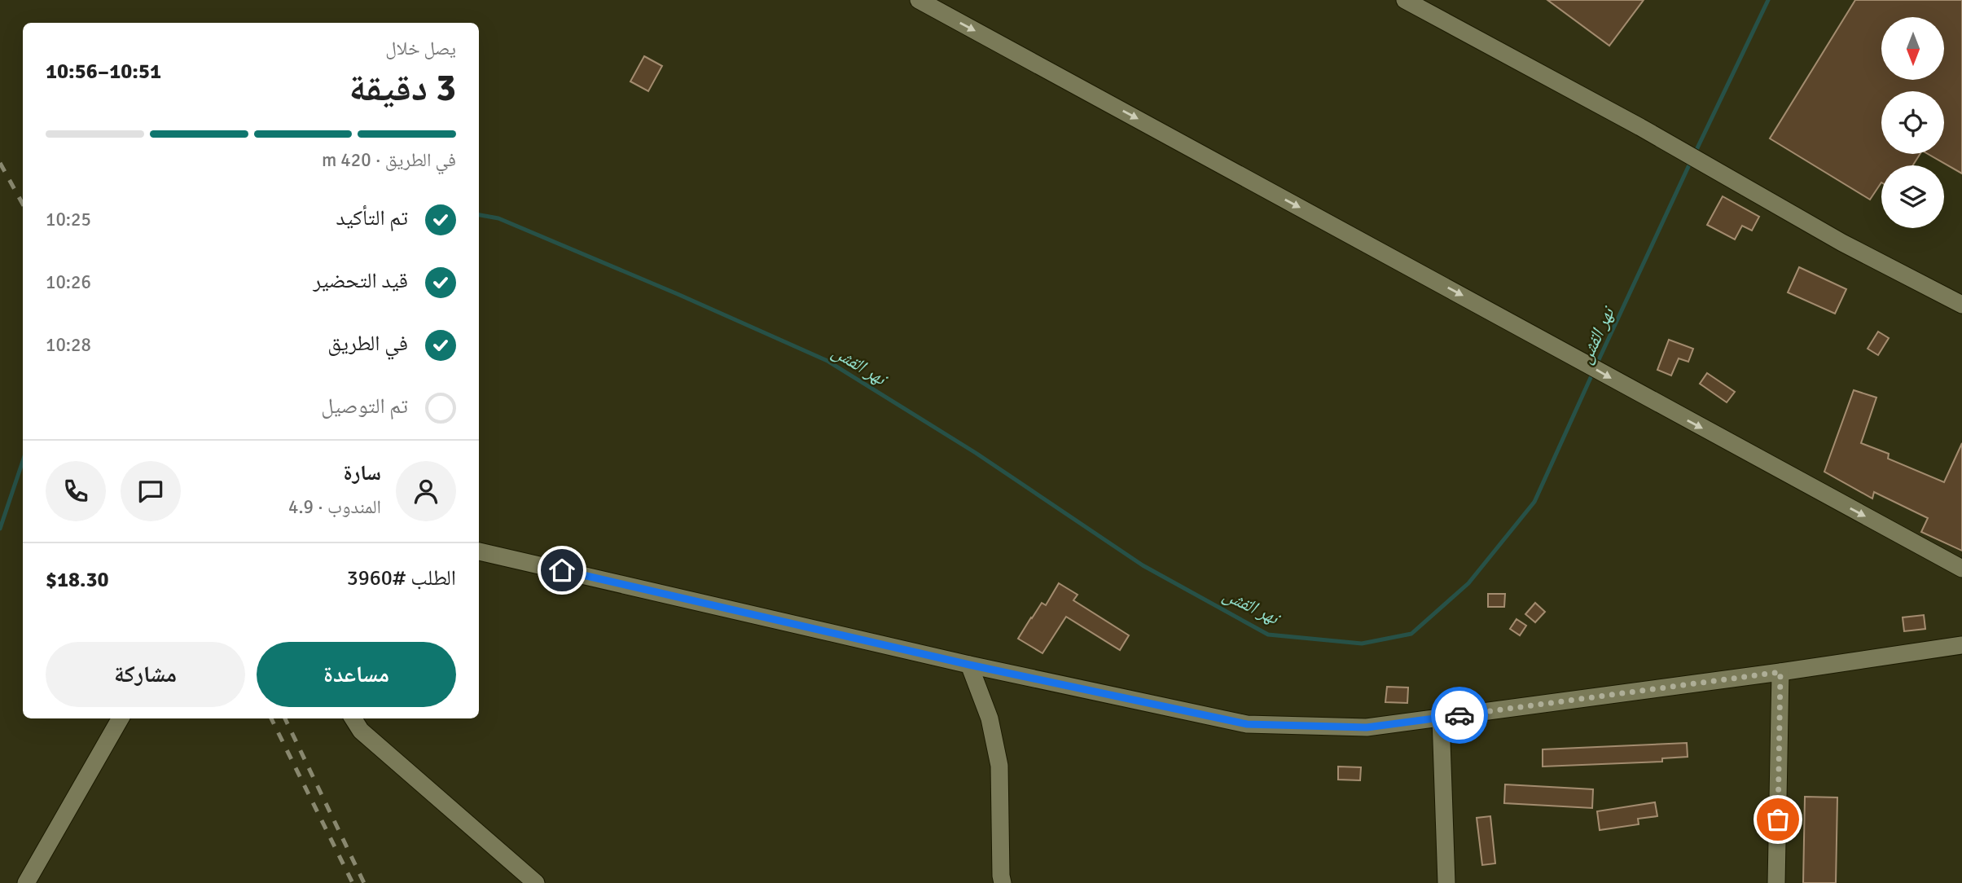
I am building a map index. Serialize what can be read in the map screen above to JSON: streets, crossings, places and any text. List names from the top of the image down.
{
  "water": ["نهر القش"],
  "north": "bottom",
  "page": {
    "heading": ["3 دقيقة", "يصل خلال", "10:51–10:56"],
    "panel": [
      "سارة",
      "المندوب · 4.9",
      "الطلب #3960",
      "$18.30"
    ],
    "bar": "في الطريق · 420 m",
    "list": [
      ["تم التأكيد", "10:25"],
      ["قيد التحضير", "10:26"],
      ["في الطريق", "10:28"],
      "تم التوصيل"
    ],
    "buttons": ["مساعدة", "مشاركة"]
  }
}
